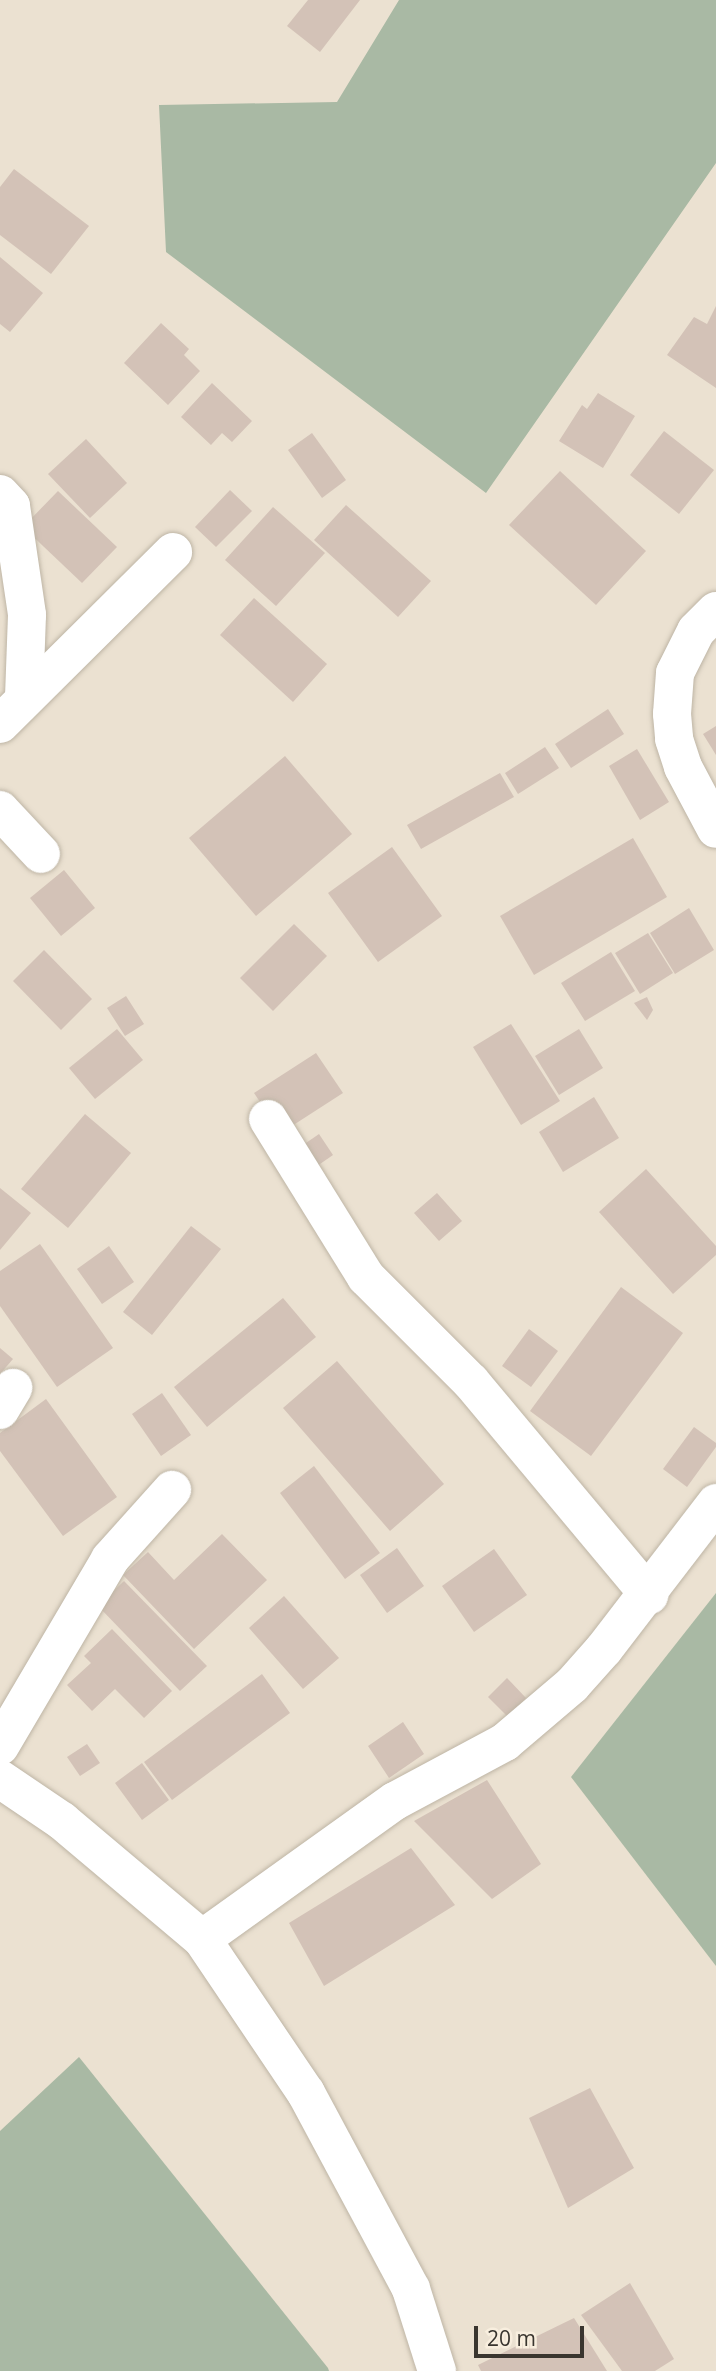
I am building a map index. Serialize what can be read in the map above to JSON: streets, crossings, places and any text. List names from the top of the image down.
{
  "scale_bar": "20 m"
}
